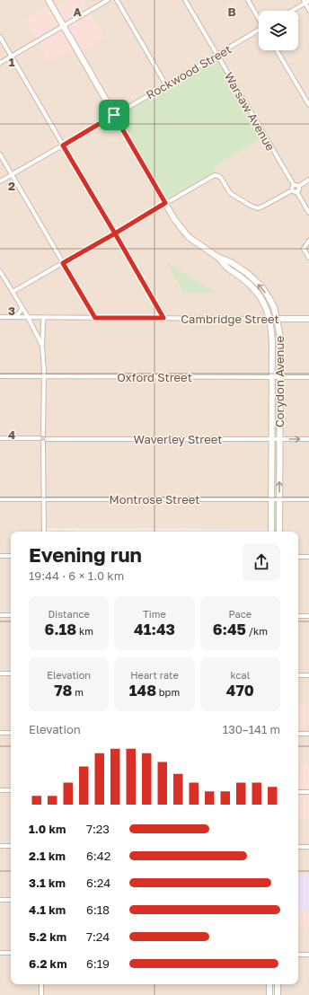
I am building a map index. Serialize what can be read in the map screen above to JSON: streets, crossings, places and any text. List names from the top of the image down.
{
  "streets": {
    "main road": ["Cambridge Street", "Corydon Avenue"],
    "street": [
      "Rockwood Street",
      "Warsaw Avenue",
      "Oxford Street",
      "Waverley Street",
      "Montrose Street"
    ]
  },
  "crossings": [
    ["Rockwood Street", "Warsaw Avenue"],
    ["Rockwood Street", "Corydon Avenue"],
    ["Cambridge Street", "Corydon Avenue"],
    ["Oxford Street", "Corydon Avenue"],
    ["Corydon Avenue", "Waverley Street"],
    ["Corydon Avenue", "Montrose Street"]
  ],
  "page": {
    "heading": ["Evening run", "19:44 · 6 × 1.0 km"],
    "stats": [
      ["Distance", "6.18 km"],
      ["Time", "41:43"],
      ["Pace", "6:45 /km"],
      ["Elevation", "78 m"],
      ["Heart rate", "148 bpm"],
      ["kcal", "470"]
    ],
    "chart": ["Elevation", "130–141 m"],
    "list": [
      {
        "name": "1.0 km",
        "note": "7:23"
      },
      {
        "name": "2.1 km",
        "note": "6:42"
      },
      {
        "name": "3.1 km",
        "note": "6:24"
      },
      {
        "name": "4.1 km",
        "note": "6:18"
      },
      {
        "name": "5.2 km",
        "note": "7:24"
      },
      {
        "name": "6.2 km",
        "note": "6:19"
      }
    ]
  },
  "grid": {
    "columns": ["A", "B"],
    "rows": [
      "1",
      "2",
      "3",
      "4"
    ]
  }
}
